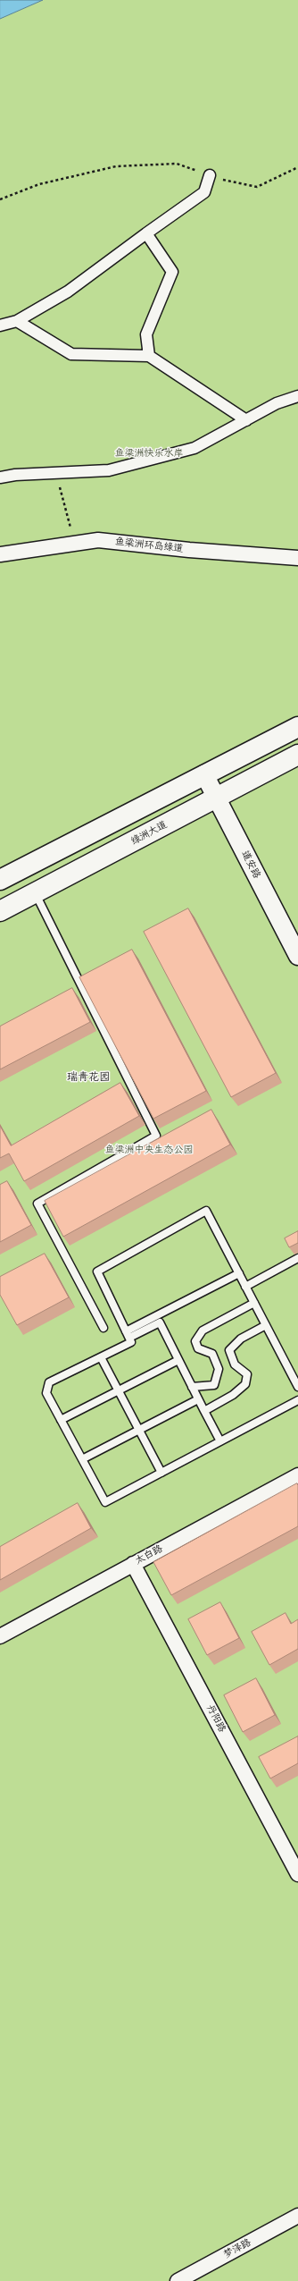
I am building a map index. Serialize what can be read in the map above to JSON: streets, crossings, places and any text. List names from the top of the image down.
{
  "streets": {
    "main road": ["绿洲大道"],
    "street": [
      "鱼梁洲环岛绿道",
      "道安路",
      "太白路",
      "丹阳路",
      "梦泽路"
    ]
  },
  "crossings": [
    ["绿洲大道", "道安路"],
    ["太白路", "丹阳路"]
  ],
  "districts": ["瑞青花园"],
  "parks": ["鱼梁洲快乐水岸", "鱼梁洲中央生态公园"]
}
